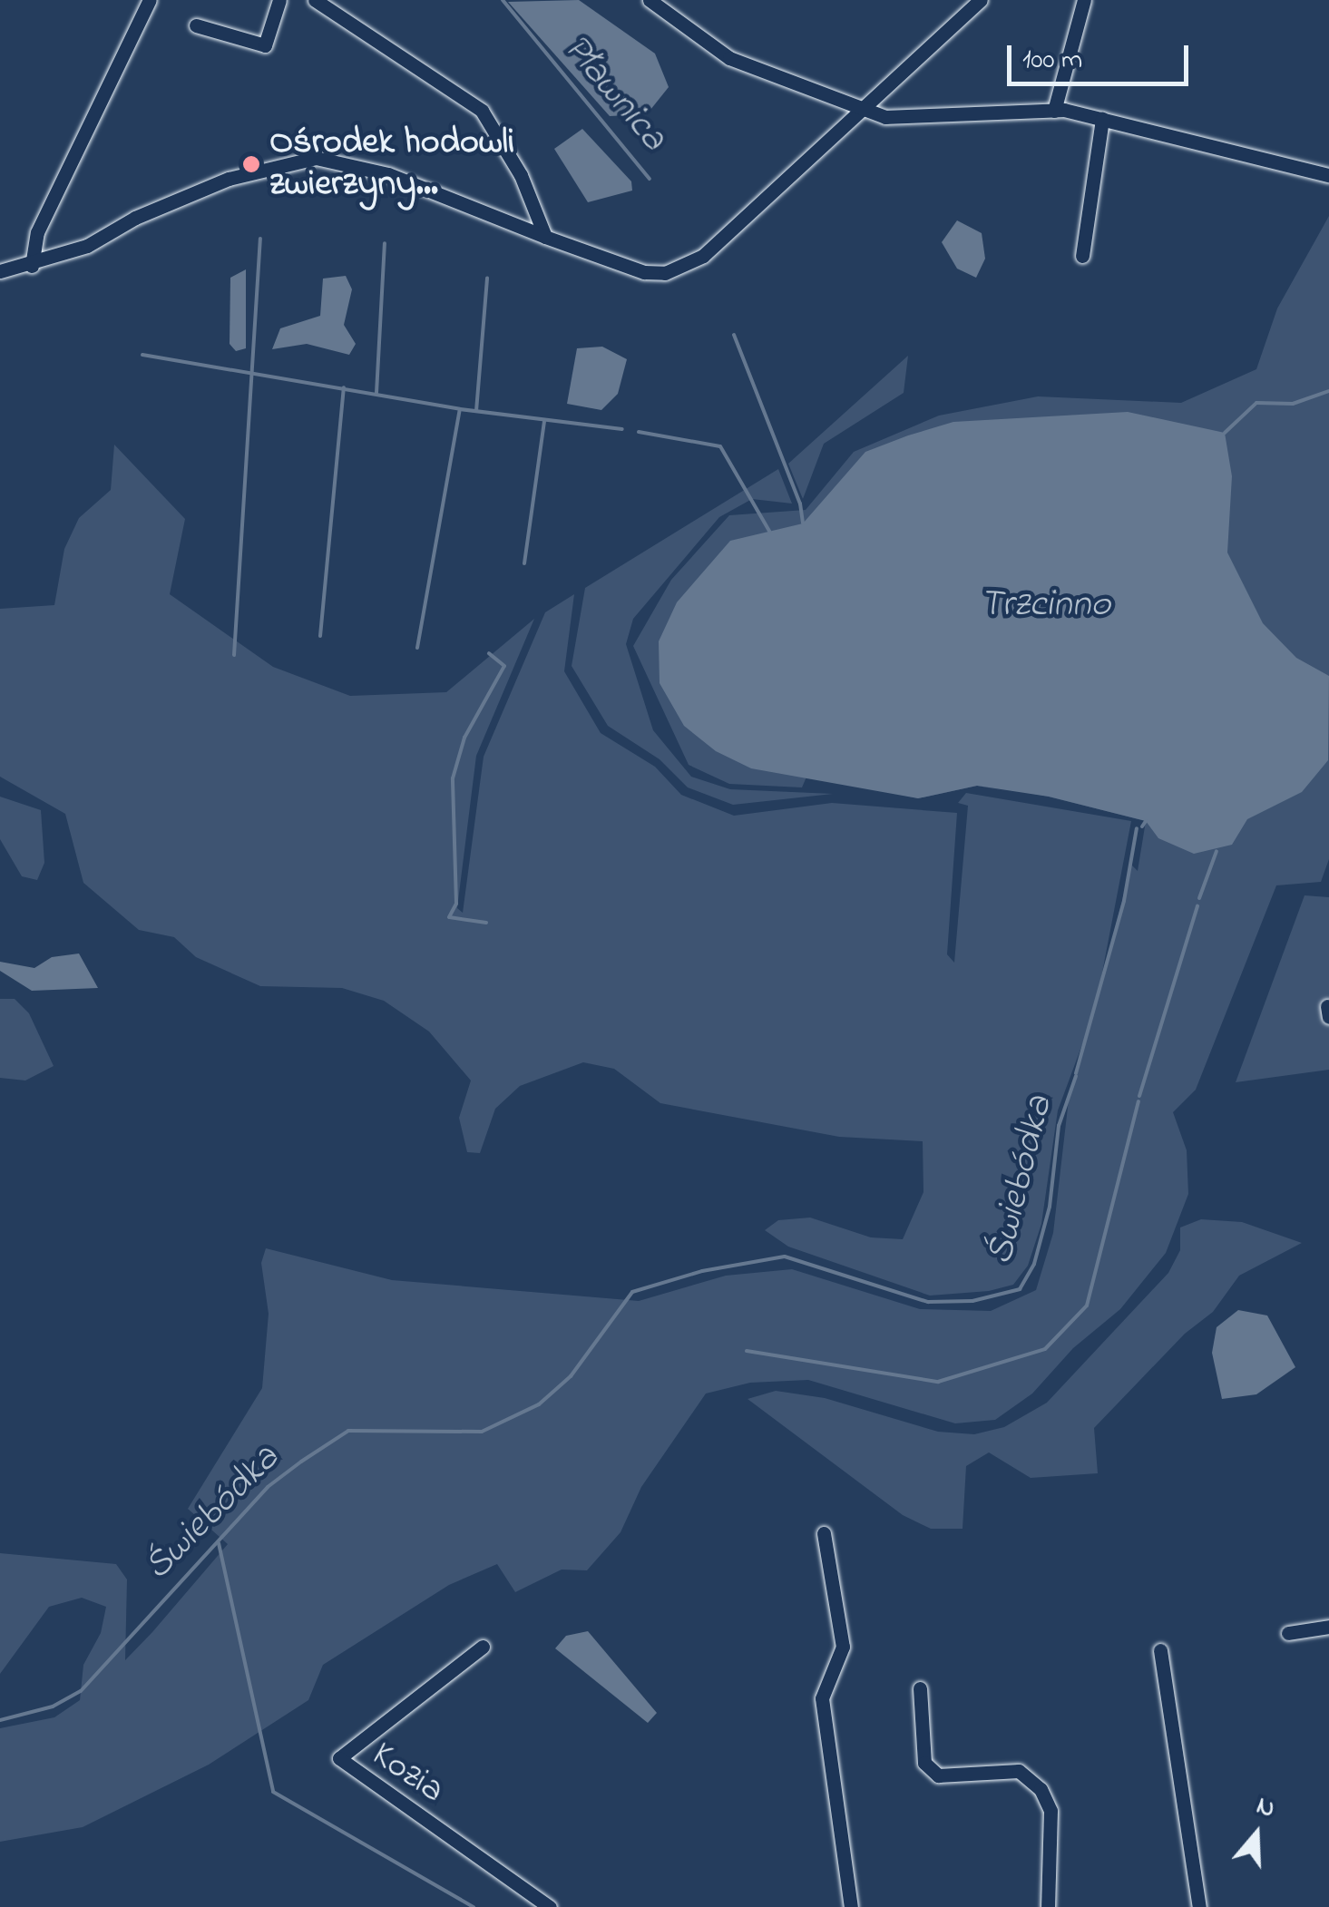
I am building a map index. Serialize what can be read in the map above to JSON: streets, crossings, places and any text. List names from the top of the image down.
{
  "streets": {
    "street": ["Kozia"]
  },
  "water": ["Pławnica", "Trzcinno", "Świebódka"],
  "places": ["Ośrodek hodowli zwierzyny..."],
  "scale_bar": "100 m",
  "north": "top"
}
